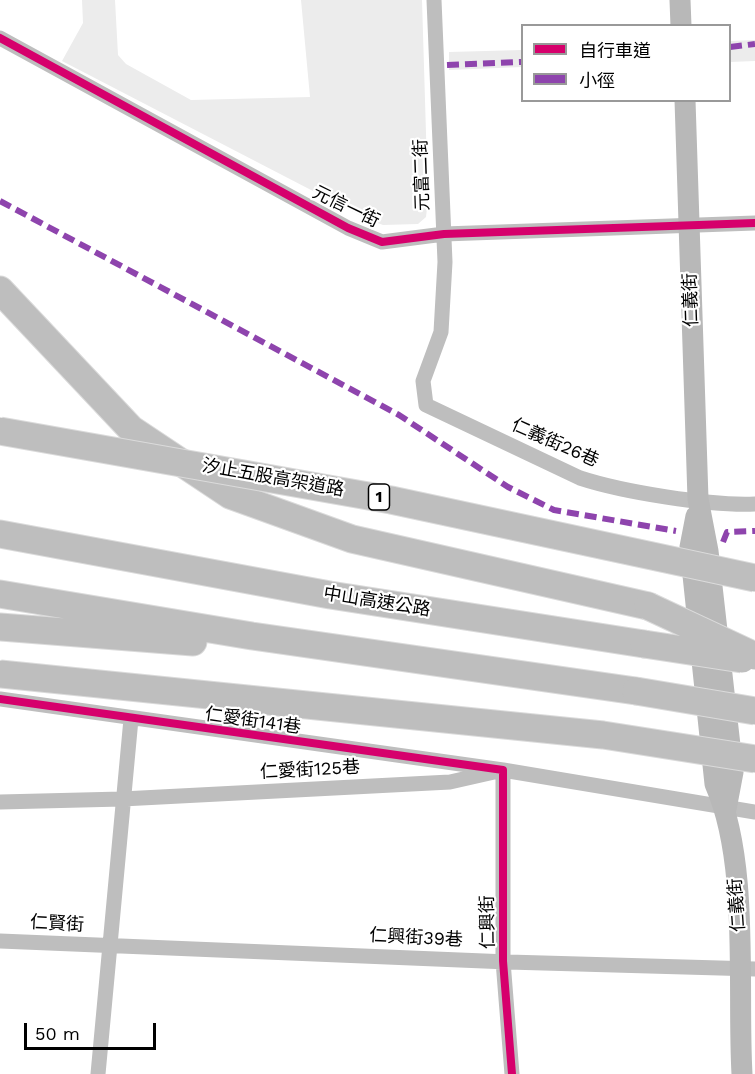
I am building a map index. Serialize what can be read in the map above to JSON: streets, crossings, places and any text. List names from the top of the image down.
{
  "streets": {
    "highway": ["汐止五股高架道路", "1", "中山高速公路"],
    "street": [
      "元富二街",
      "元信一街",
      "仁義街",
      "仁義街26巷",
      "仁愛街141巷",
      "仁愛街125巷",
      "仁興街",
      "仁賢街",
      "仁興街39巷"
    ]
  },
  "crossings": [
    ["元富二街", "元信一街"],
    ["元富二街", "仁義街26巷"],
    ["元信一街", "仁義街"],
    ["仁義街", "仁義街26巷"],
    ["仁義街", "仁愛街125巷"],
    ["仁義街", "仁興街39巷"],
    ["仁愛街141巷", "仁愛街125巷"],
    ["仁愛街141巷", "仁興街"],
    ["仁愛街125巷", "仁興街"],
    ["仁興街", "仁興街39巷"],
    ["仁賢街", "仁興街39巷"]
  ],
  "legend": ["自行車道", "小徑"],
  "scale_bar": "50 m"
}
